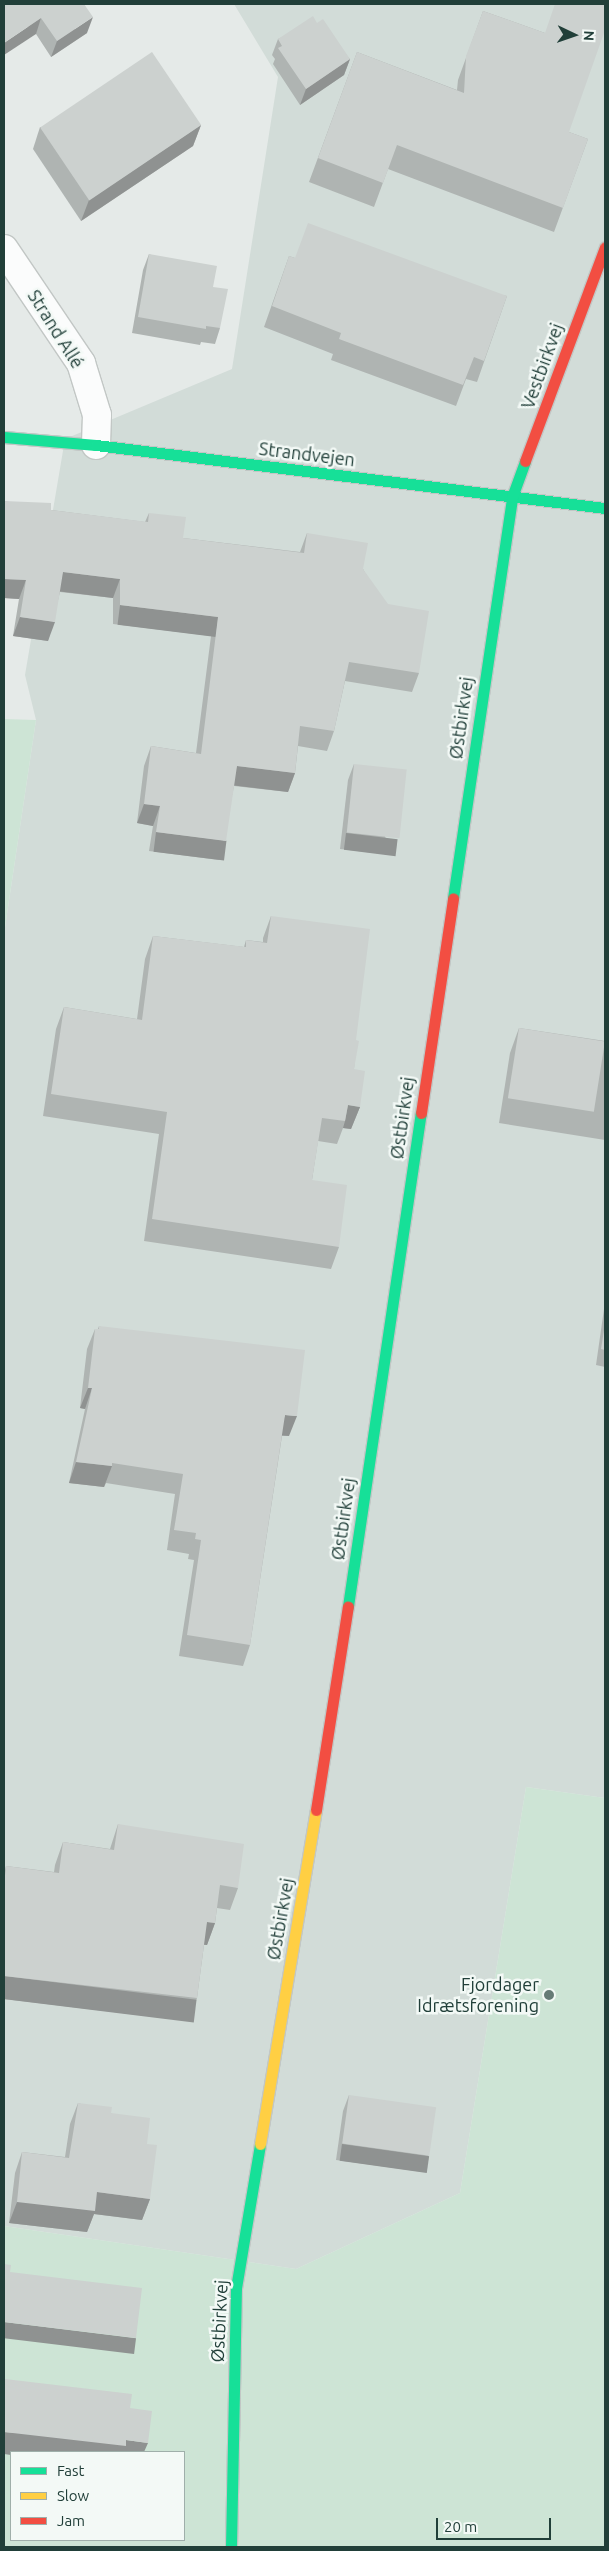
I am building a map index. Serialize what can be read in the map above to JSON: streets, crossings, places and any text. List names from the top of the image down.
{
  "streets": {
    "street": [
      "Strand Allé",
      "Vestbirkvej",
      "Strandvejen",
      "Østbirkvej"
    ]
  },
  "crossings": [
    ["Strand Allé", "Strandvejen"],
    ["Vestbirkvej", "Strandvejen"],
    ["Vestbirkvej", "Østbirkvej"],
    ["Strandvejen", "Østbirkvej"]
  ],
  "places": ["Fjordager Idrætsforening"],
  "legend": ["Fast", "Slow", "Jam"],
  "scale_bar": "20 m",
  "north": "right"
}
